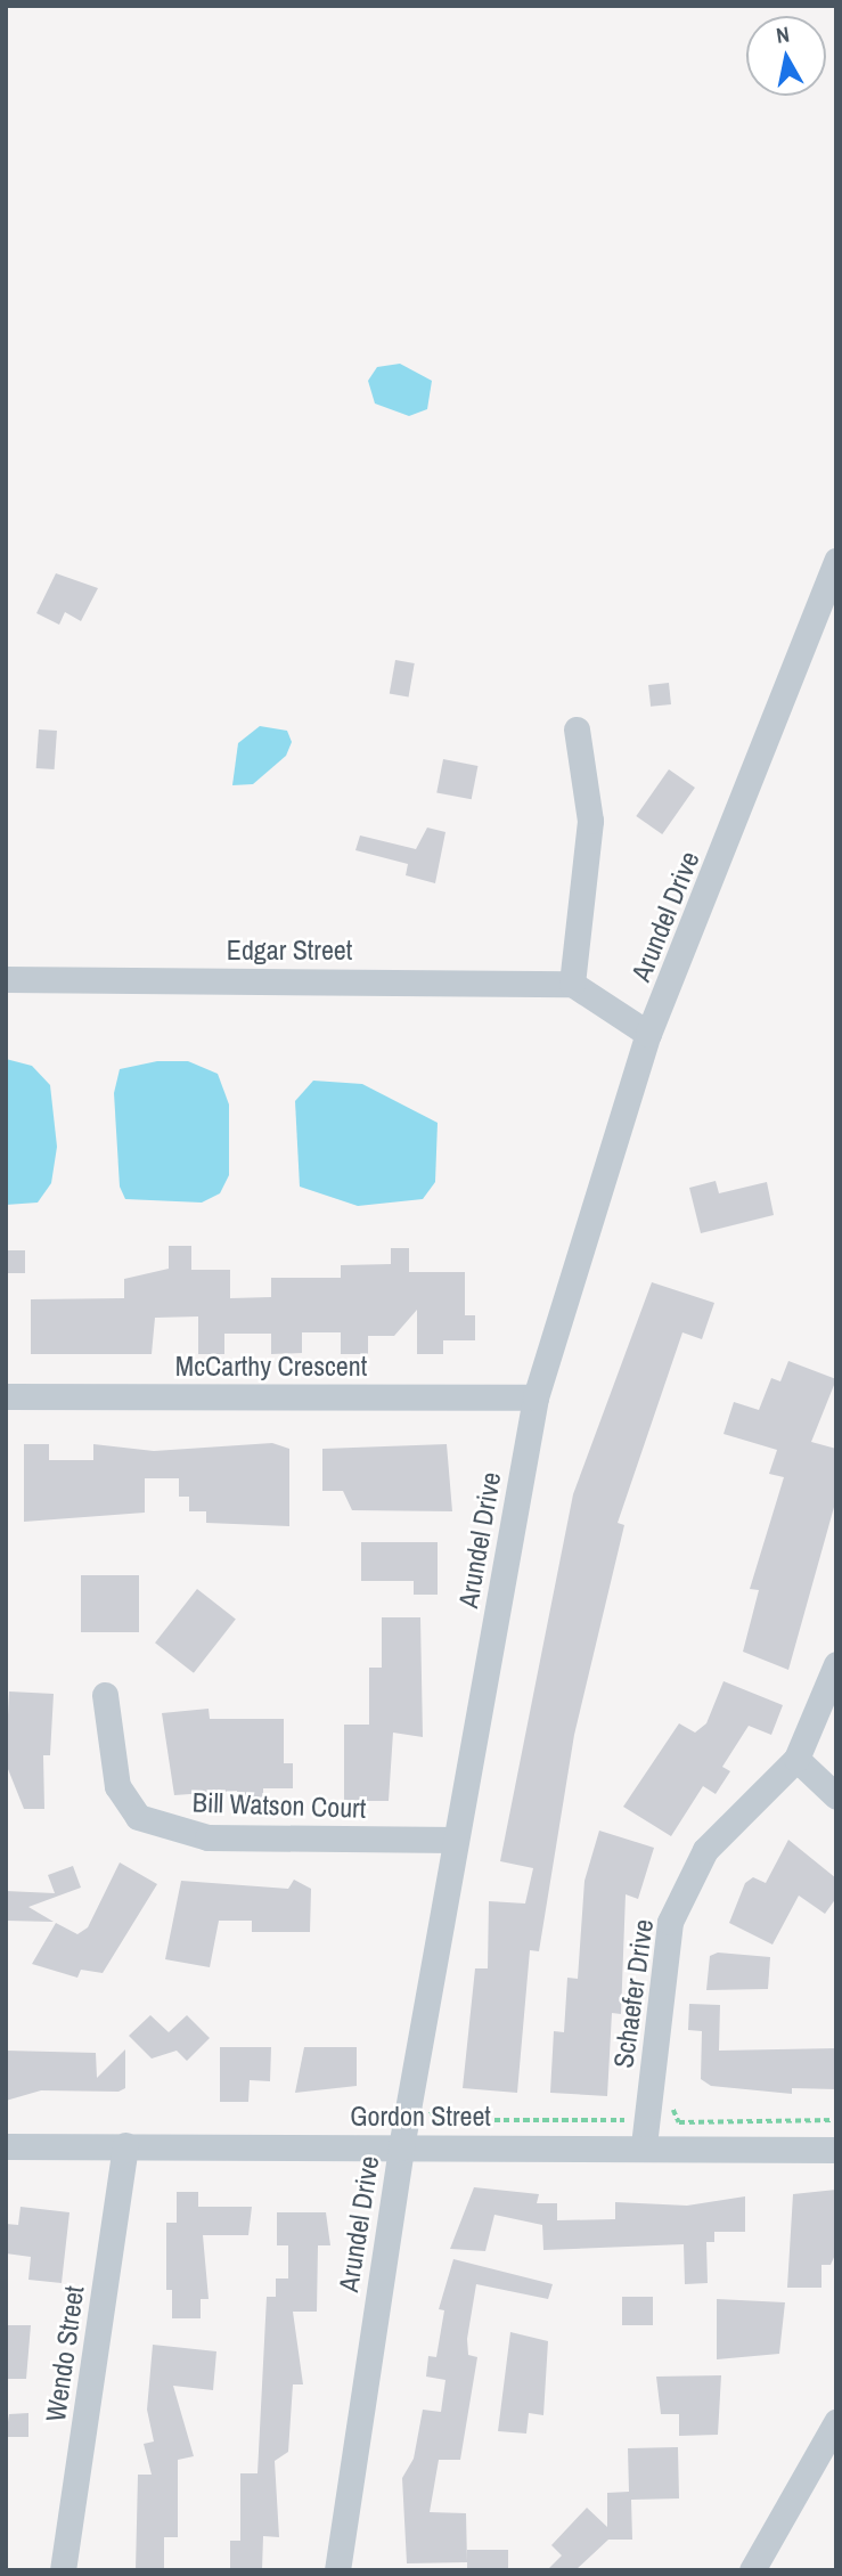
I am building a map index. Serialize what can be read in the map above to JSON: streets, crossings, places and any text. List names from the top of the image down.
{
  "streets": {
    "street": [
      "Arundel Drive",
      "Edgar Street",
      "McCarthy Crescent",
      "Bill Watson Court",
      "Schaefer Drive",
      "Gordon Street",
      "Wendo Street"
    ]
  },
  "crossings": [
    ["Arundel Drive", "McCarthy Crescent"],
    ["Arundel Drive", "Bill Watson Court"],
    ["Arundel Drive", "Gordon Street"],
    ["Schaefer Drive", "Gordon Street"],
    ["Gordon Street", "Wendo Street"]
  ],
  "north": "top"
}
